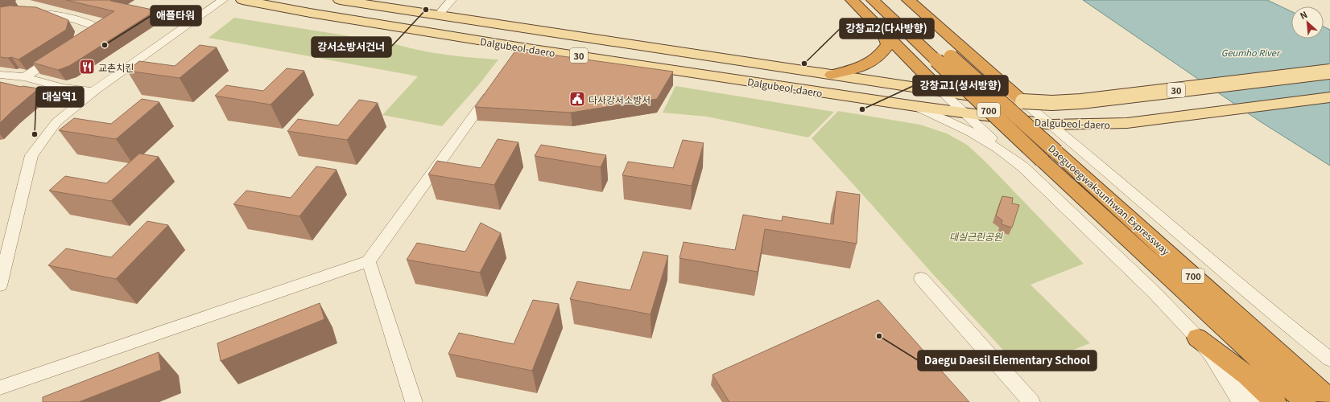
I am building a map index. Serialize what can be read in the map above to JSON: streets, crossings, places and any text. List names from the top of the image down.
{
  "streets": {
    "highway": ["700", "Daeguoegwaksunhwan Expressway"],
    "main road": ["Dalgubeol-daero", "30"]
  },
  "water": ["Geumho River"],
  "parks": ["대실근린공원"],
  "places": {
    "other": [
      "강서소방서건너",
      "애플타워",
      "강창교2(다사방향)",
      "강창교1(성서방향)",
      "대실역1",
      "Daegu Daesil Elementary School"
    ],
    "restaurant": ["교촌치킨"],
    "public building": ["다사강서소방서"]
  },
  "north": "top left"
}
